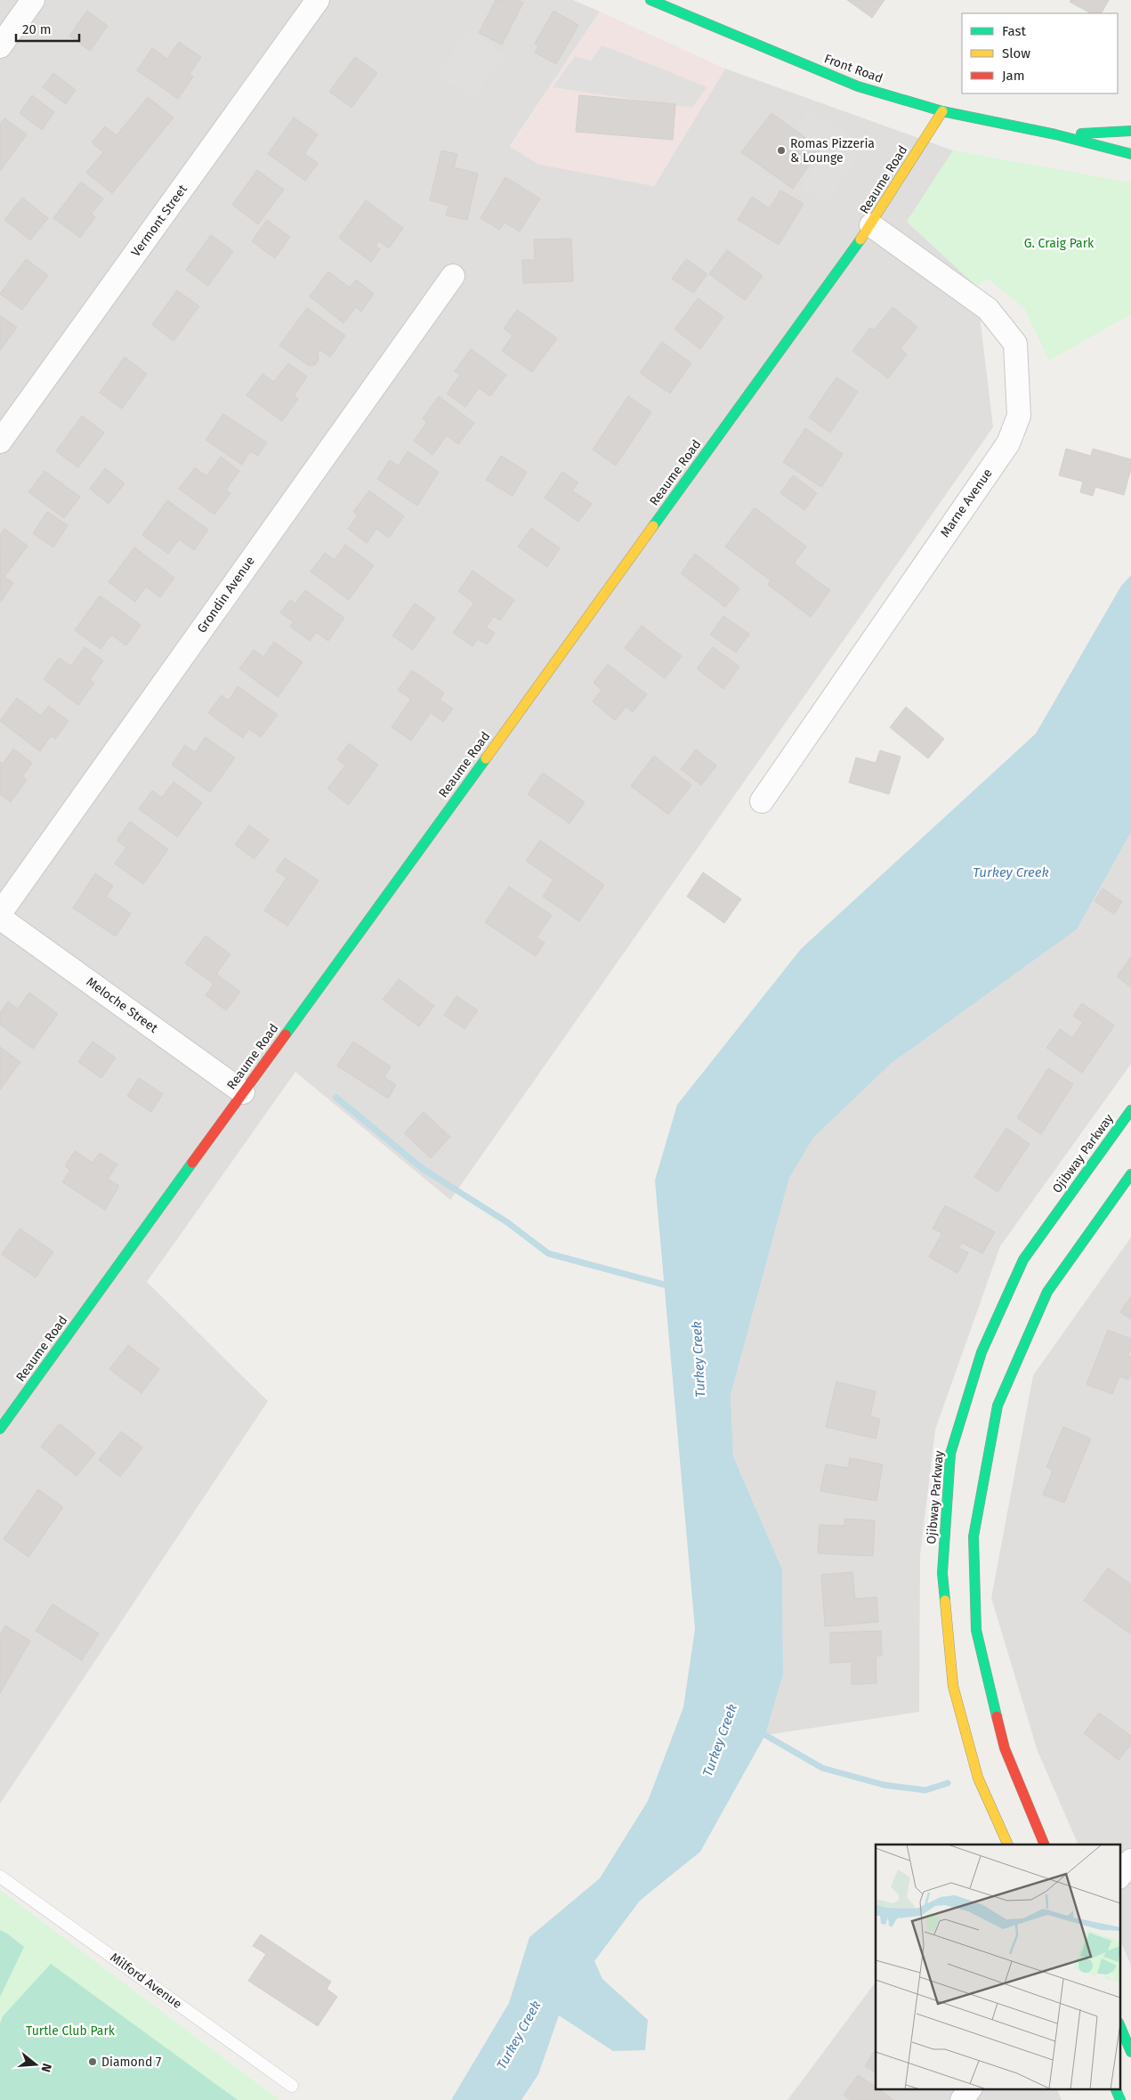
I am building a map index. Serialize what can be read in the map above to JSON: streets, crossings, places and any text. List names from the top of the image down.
{
  "streets": {
    "main road": ["Front Road", "Reaume Road", "Ojibway Parkway"],
    "street": [
      "Vermont Street",
      "Marne Avenue",
      "Grondin Avenue",
      "Meloche Street"
    ],
    "lane": ["Milford Avenue"]
  },
  "crossings": [
    ["Front Road", "Reaume Road"],
    ["Reaume Road", "Marne Avenue"],
    ["Reaume Road", "Meloche Street"]
  ],
  "water": ["Turkey Creek"],
  "parks": ["G. Craig Park", "Turtle Club Park"],
  "places": ["Romas Pizzeria & Lounge", "Diamond 7"],
  "legend": ["Fast", "Slow", "Jam"],
  "scale_bar": "20 m",
  "north": "right"
}
